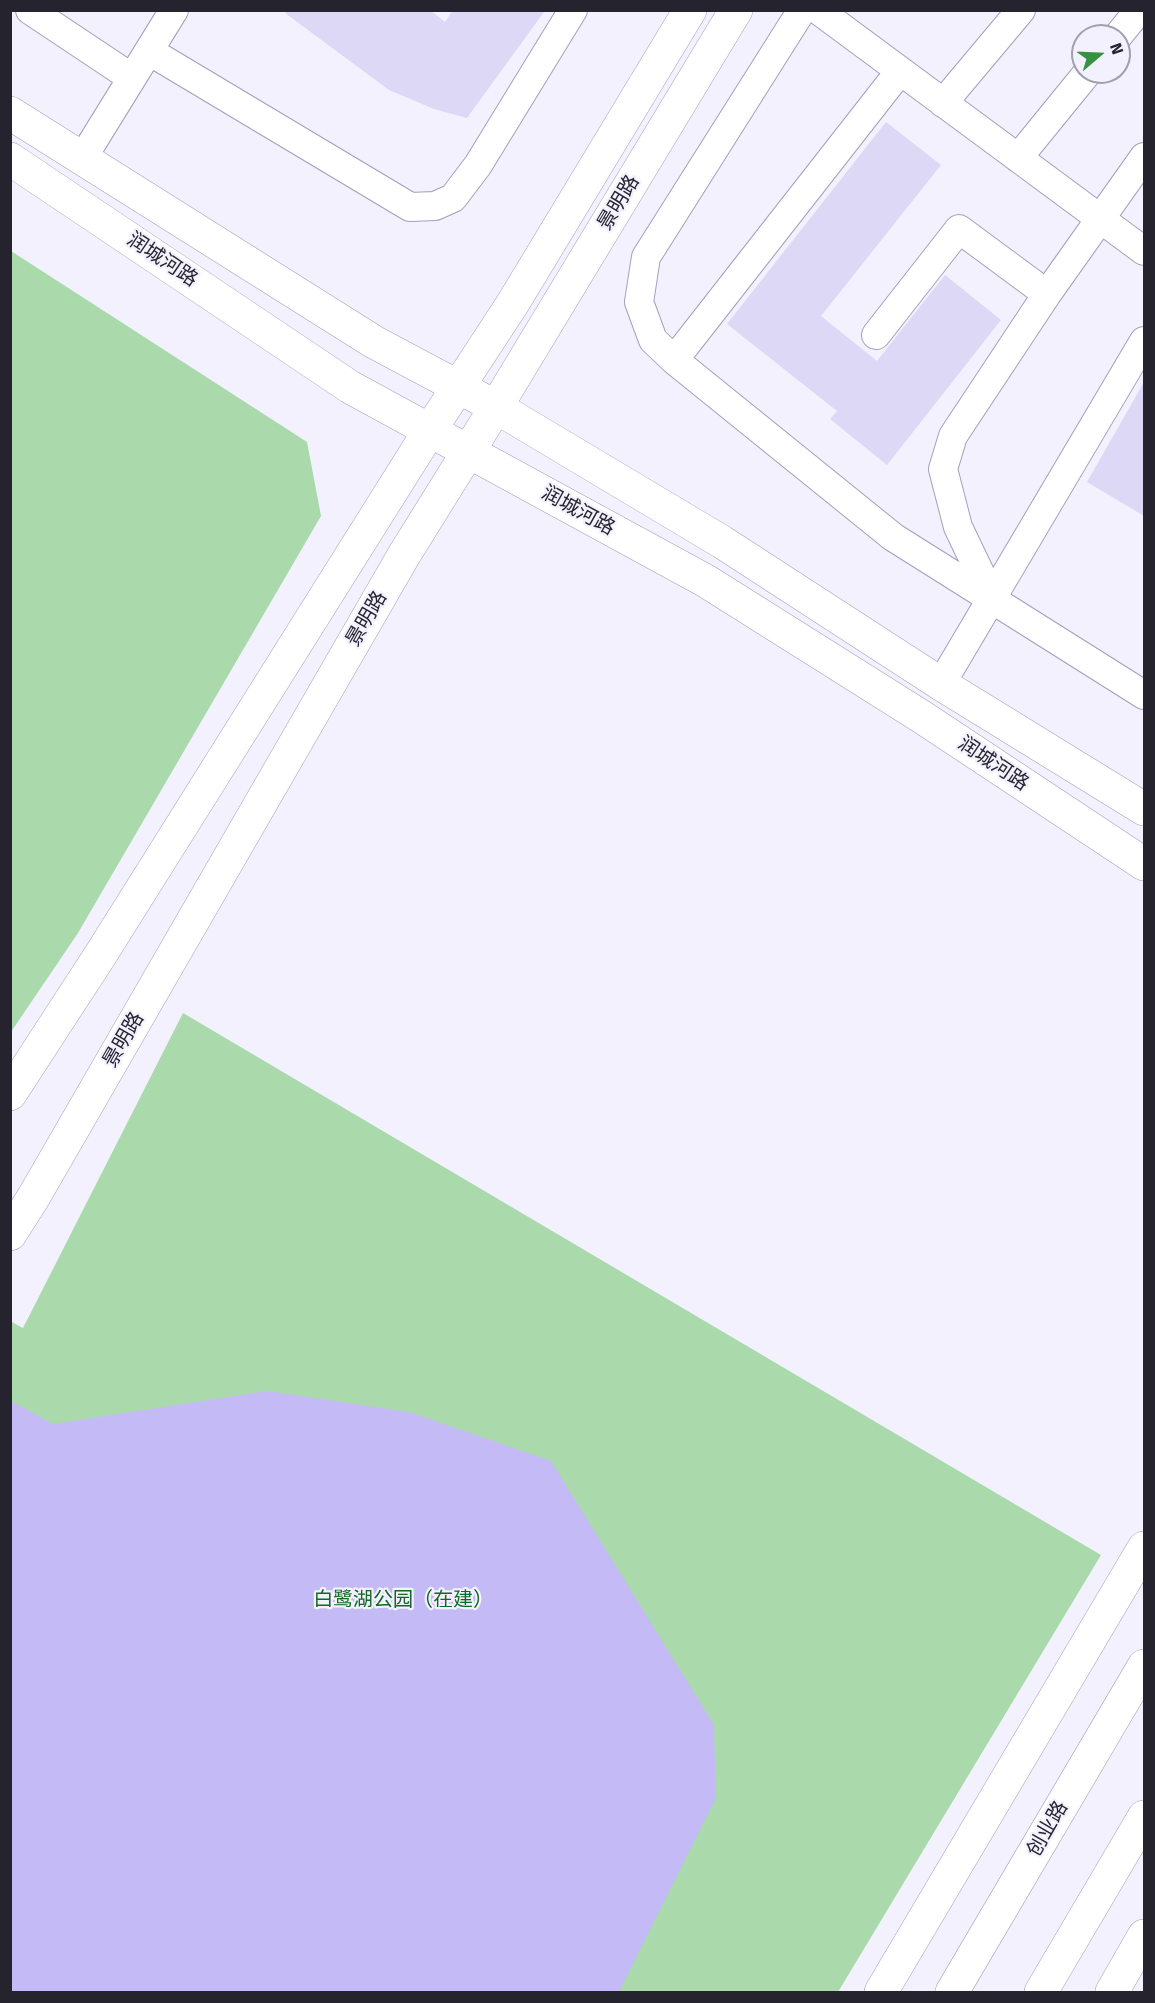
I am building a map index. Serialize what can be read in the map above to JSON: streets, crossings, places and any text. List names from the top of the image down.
{
  "streets": {
    "street": ["景明路", "润城河路", "创业路"]
  },
  "crossings": [
    ["景明路", "润城河路"]
  ],
  "parks": ["白鹭湖公园（在建）"],
  "north": "right"
}
